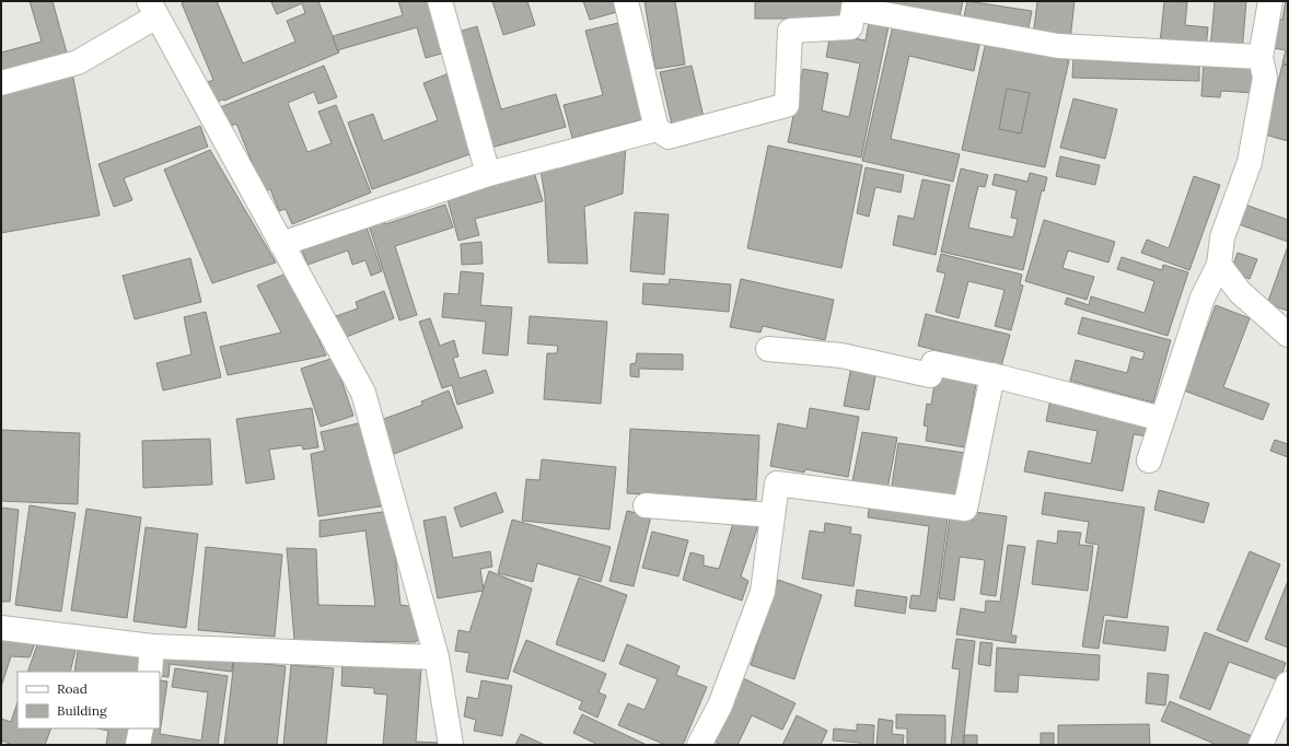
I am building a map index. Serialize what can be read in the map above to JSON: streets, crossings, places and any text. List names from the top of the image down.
{
  "legend": ["Road", "Building"]
}
